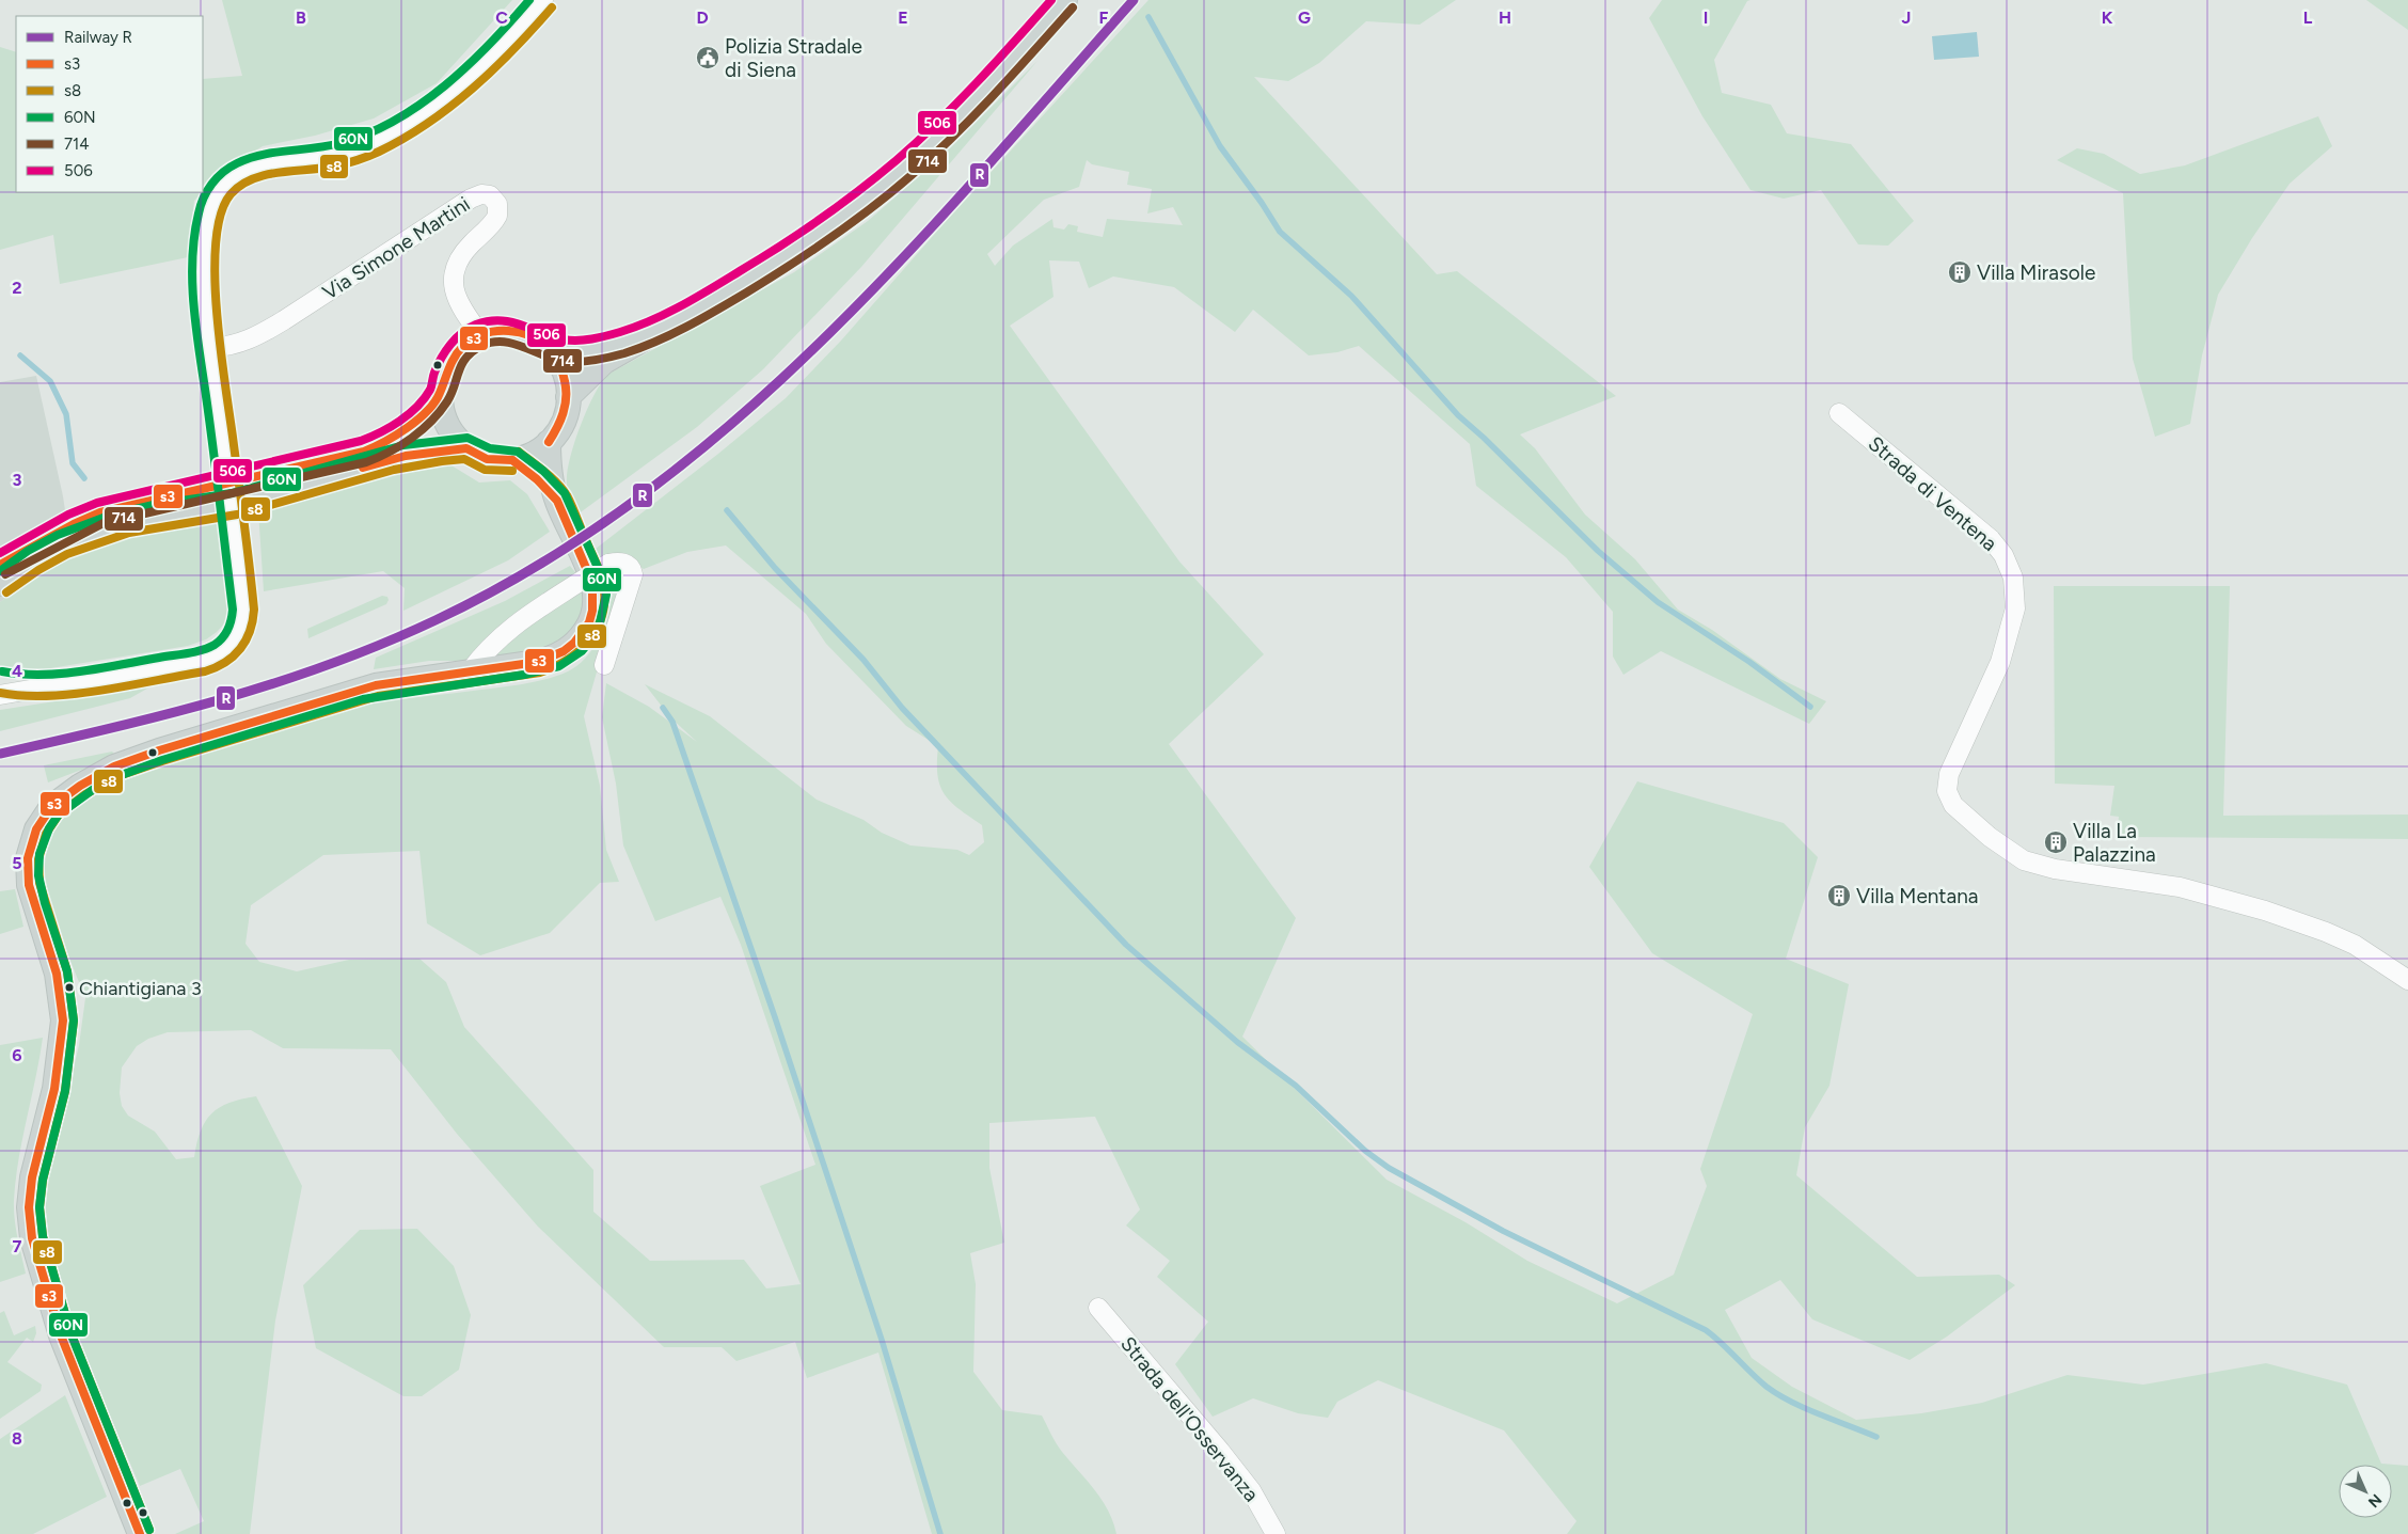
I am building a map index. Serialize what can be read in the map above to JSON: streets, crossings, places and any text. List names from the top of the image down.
{
  "streets": {
    "street": ["Via Simone Martini", "Strada di Ventena", "Strada dell'Osservanza"]
  },
  "places": {
    "public building": ["Polizia Stradale di Siena"],
    "building": ["Villa Mirasole", "Villa La Palazzina", "Villa Mentana"],
    "other": ["Chiantigiana 3"]
  },
  "lines": [
    "rail line R",
    "transit line 60N",
    "transit line 506",
    "transit line s8",
    "transit line 714",
    "transit line s3"
  ],
  "legend": [
    "Railway R",
    "s3",
    "s8",
    "60N",
    "714",
    "506"
  ],
  "north": "bottom right",
  "grid": {
    "columns": [
      "B",
      "C",
      "D",
      "E",
      "F",
      "G",
      "H",
      "I",
      "J",
      "K",
      "L"
    ],
    "rows": [
      "2",
      "3",
      "4",
      "5",
      "6",
      "7",
      "8"
    ]
  }
}
